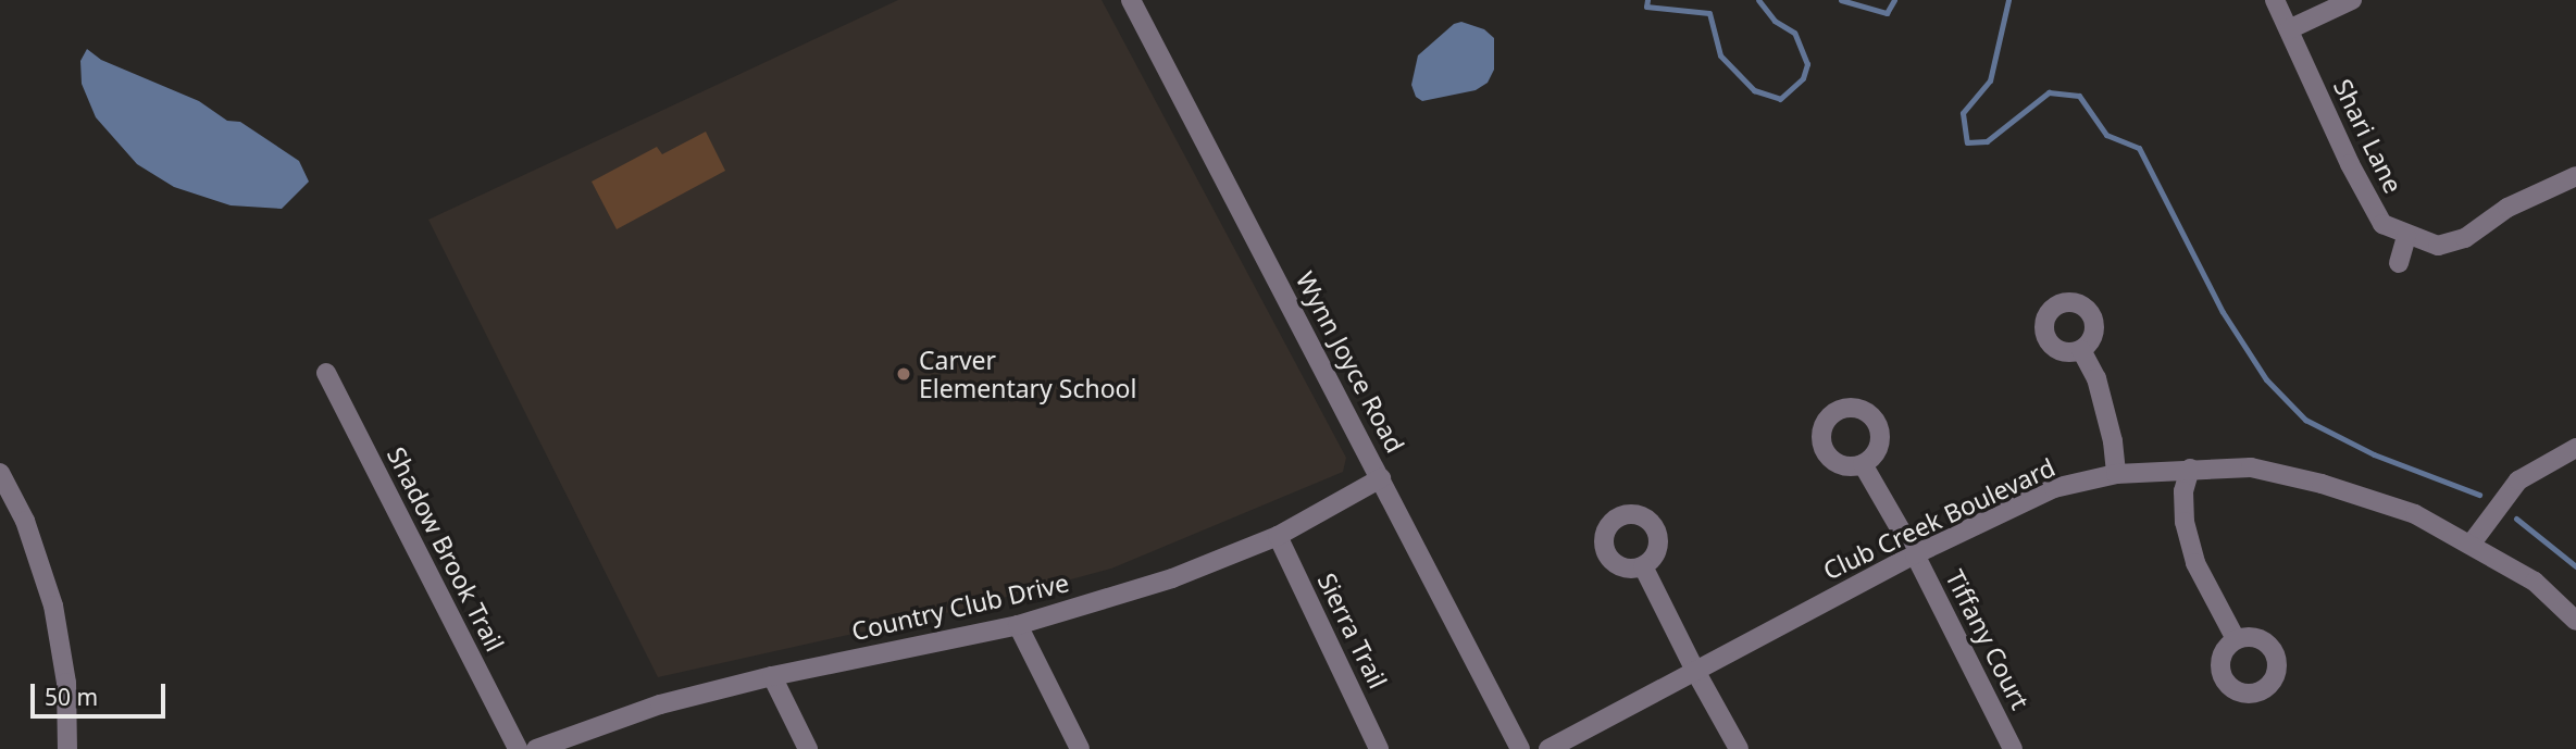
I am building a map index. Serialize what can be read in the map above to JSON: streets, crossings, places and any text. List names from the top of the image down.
{
  "streets": {
    "street": [
      "Shari Lane",
      "Wynn Joyce Road",
      "Club Creek Boulevard",
      "Shadow Brook Trail",
      "Country Club Drive",
      "Sierra Trail",
      "Tiffany Court"
    ]
  },
  "crossings": [
    ["Wynn Joyce Road", "Country Club Drive"],
    ["Club Creek Boulevard", "Tiffany Court"],
    ["Country Club Drive", "Sierra Trail"]
  ],
  "places": ["Carver Elementary School"],
  "scale_bar": "50 m"
}
